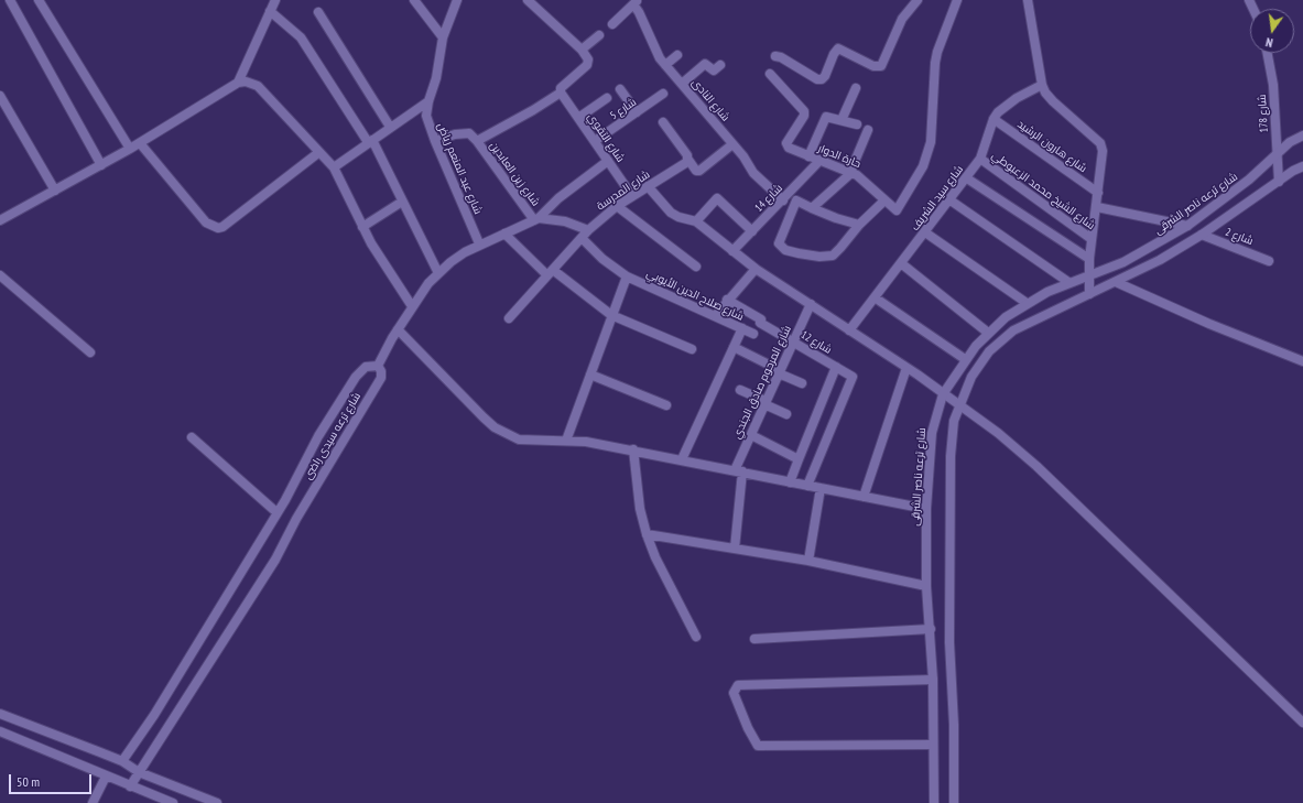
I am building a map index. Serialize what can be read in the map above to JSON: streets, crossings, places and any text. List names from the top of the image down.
{
  "streets": {
    "street": [
      "شارع النادى",
      "شارع 5",
      "شارع 178",
      "شارع التقوي",
      "شارع هارون الرشيد",
      "حارة الدوار",
      "شارع عبد المنعم رياض",
      "شارع زين العابدين",
      "شارع المدرسة",
      "شارع الشيخ محمد الزعبوطي",
      "شارع 14",
      "شارع سيد الشريف",
      "شارع ترعه ناصر الشرقى",
      "شارع 2",
      "شارع صلاح الدين الأيوبي",
      "شارع 12",
      "شارع المرحوم صادق الجندي",
      "شارع ترعه سيدى راضى"
    ]
  },
  "crossings": [
    ["شارع النادى", "شارع 14"],
    ["شارع 5", "شارع التقوي"],
    ["شارع 178", "شارع ترعه ناصر الشرقى"],
    ["شارع التقوي", "شارع المدرسة"],
    ["شارع التقوي", "شارع ترعه سيدى راضى"],
    ["شارع هارون الرشيد", "شارع سيد الشريف"],
    ["حارة الدوار", "شارع 14"],
    ["شارع عبد المنعم رياض", "شارع ترعه سيدى راضى"],
    ["شارع زين العابدين", "شارع ترعه سيدى راضى"],
    ["شارع المدرسة", "شارع صلاح الدين الأيوبي"],
    ["شارع الشيخ محمد الزعبوطي", "شارع سيد الشريف"],
    ["شارع 12", "شارع المرحوم صادق الجندي"]
  ],
  "scale_bar": "50 m",
  "north": "bottom"
}
